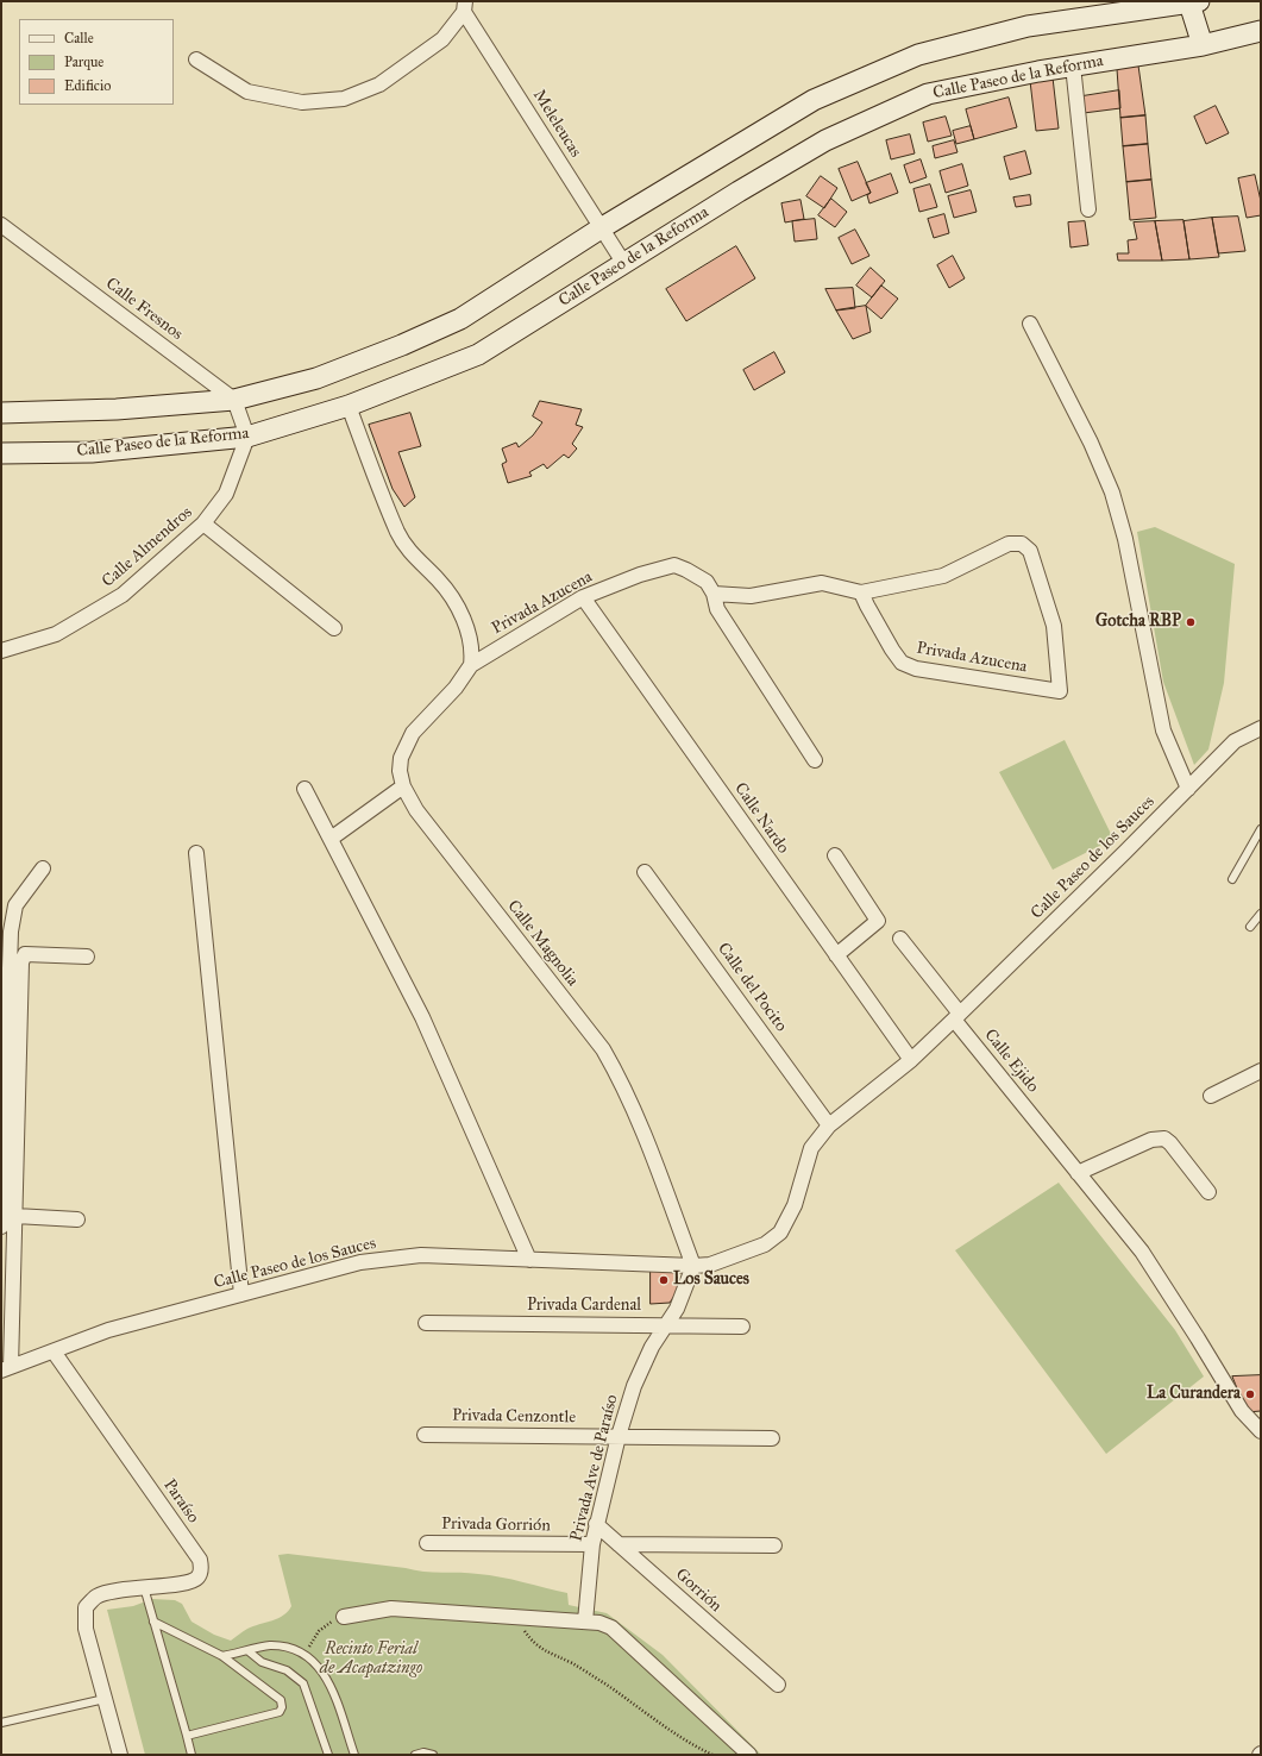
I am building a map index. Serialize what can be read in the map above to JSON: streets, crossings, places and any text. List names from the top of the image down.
{
  "streets": {
    "main road": ["Calle Paseo de la Reforma"],
    "street": [
      "Meleleucas",
      "Calle Fresnos",
      "Calle Almendros",
      "Privada Azucena",
      "Calle Nardo",
      "Calle Paseo de los Sauces",
      "Calle Magnolia",
      "Calle del Pocito",
      "Calle Ejido",
      "Privada Cardenal",
      "Privada Cenzontle",
      "Privada Ave de Paraíso",
      "Paraíso",
      "Privada Gorrión",
      "Gorrión"
    ]
  },
  "crossings": [
    ["Calle Paseo de la Reforma", "Meleleucas"],
    ["Calle Paseo de la Reforma", "Calle Almendros"],
    ["Privada Azucena", "Calle Nardo"],
    ["Privada Azucena", "Calle Magnolia"],
    ["Calle Paseo de los Sauces", "Calle Magnolia"],
    ["Calle Paseo de los Sauces", "Calle Ejido"],
    ["Calle Paseo de los Sauces", "Privada Ave de Paraíso"],
    ["Calle Paseo de los Sauces", "Paraíso"],
    ["Calle Magnolia", "Privada Ave de Paraíso"],
    ["Privada Cardenal", "Privada Ave de Paraíso"],
    ["Privada Cenzontle", "Privada Ave de Paraíso"],
    ["Privada Ave de Paraíso", "Privada Gorrión"],
    ["Privada Ave de Paraíso", "Gorrión"]
  ],
  "parks": ["Recinto Ferial de Acapatzingo"],
  "places": ["Gotcha RBP", "Los Sauces", "La Curandera"],
  "legend": ["Calle", "Parque", "Edificio"]
}
